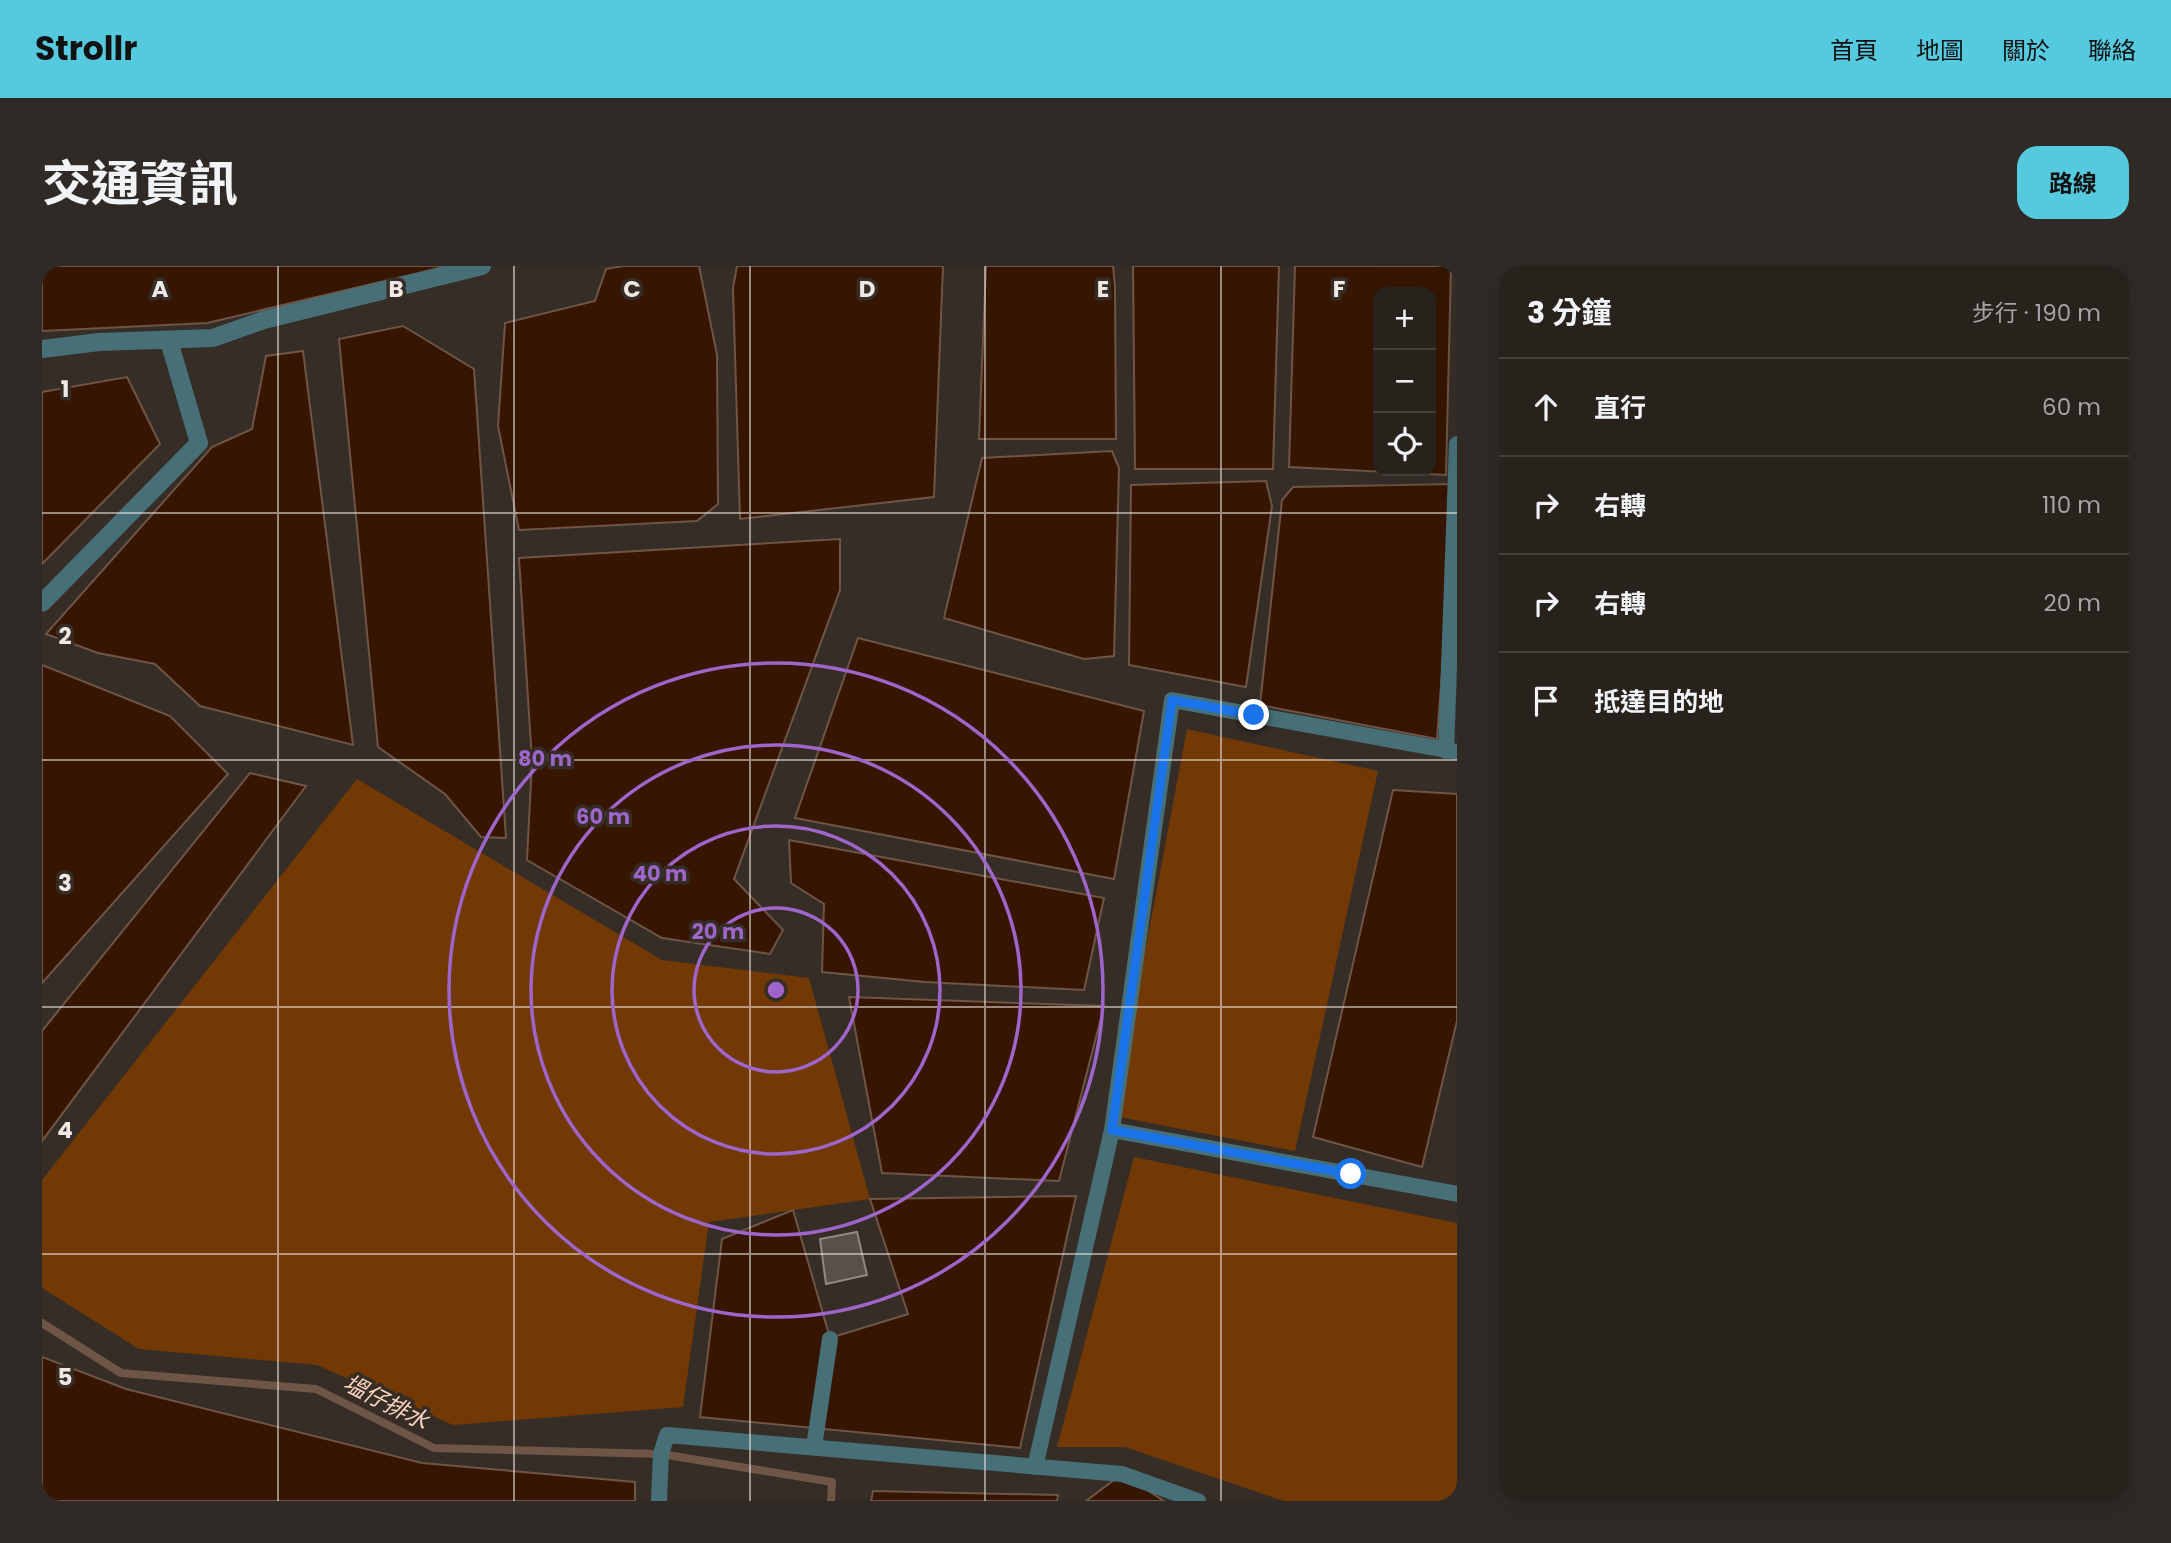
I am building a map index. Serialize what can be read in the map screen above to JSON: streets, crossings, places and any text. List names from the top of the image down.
{
  "water": ["塭仔排水"],
  "page": {
    "header": "Strollr",
    "nav": [
      "首頁",
      "地圖",
      "關於",
      "聯絡"
    ],
    "title": "交通資訊",
    "buttons": "路線",
    "heading": ["3 分鐘", "步行 · 190 m"],
    "map_buttons": ["+", "−"],
    "list": [
      ["直行", "60 m"],
      ["右轉", "110 m"],
      ["右轉", "20 m"],
      "抵達目的地"
    ]
  },
  "grid": {
    "columns": [
      "A",
      "B",
      "C",
      "D",
      "E",
      "F"
    ],
    "rows": [
      "1",
      "2",
      "3",
      "4",
      "5"
    ]
  },
  "rings": [
    "80 m",
    "60 m",
    "40 m",
    "20 m"
  ]
}
